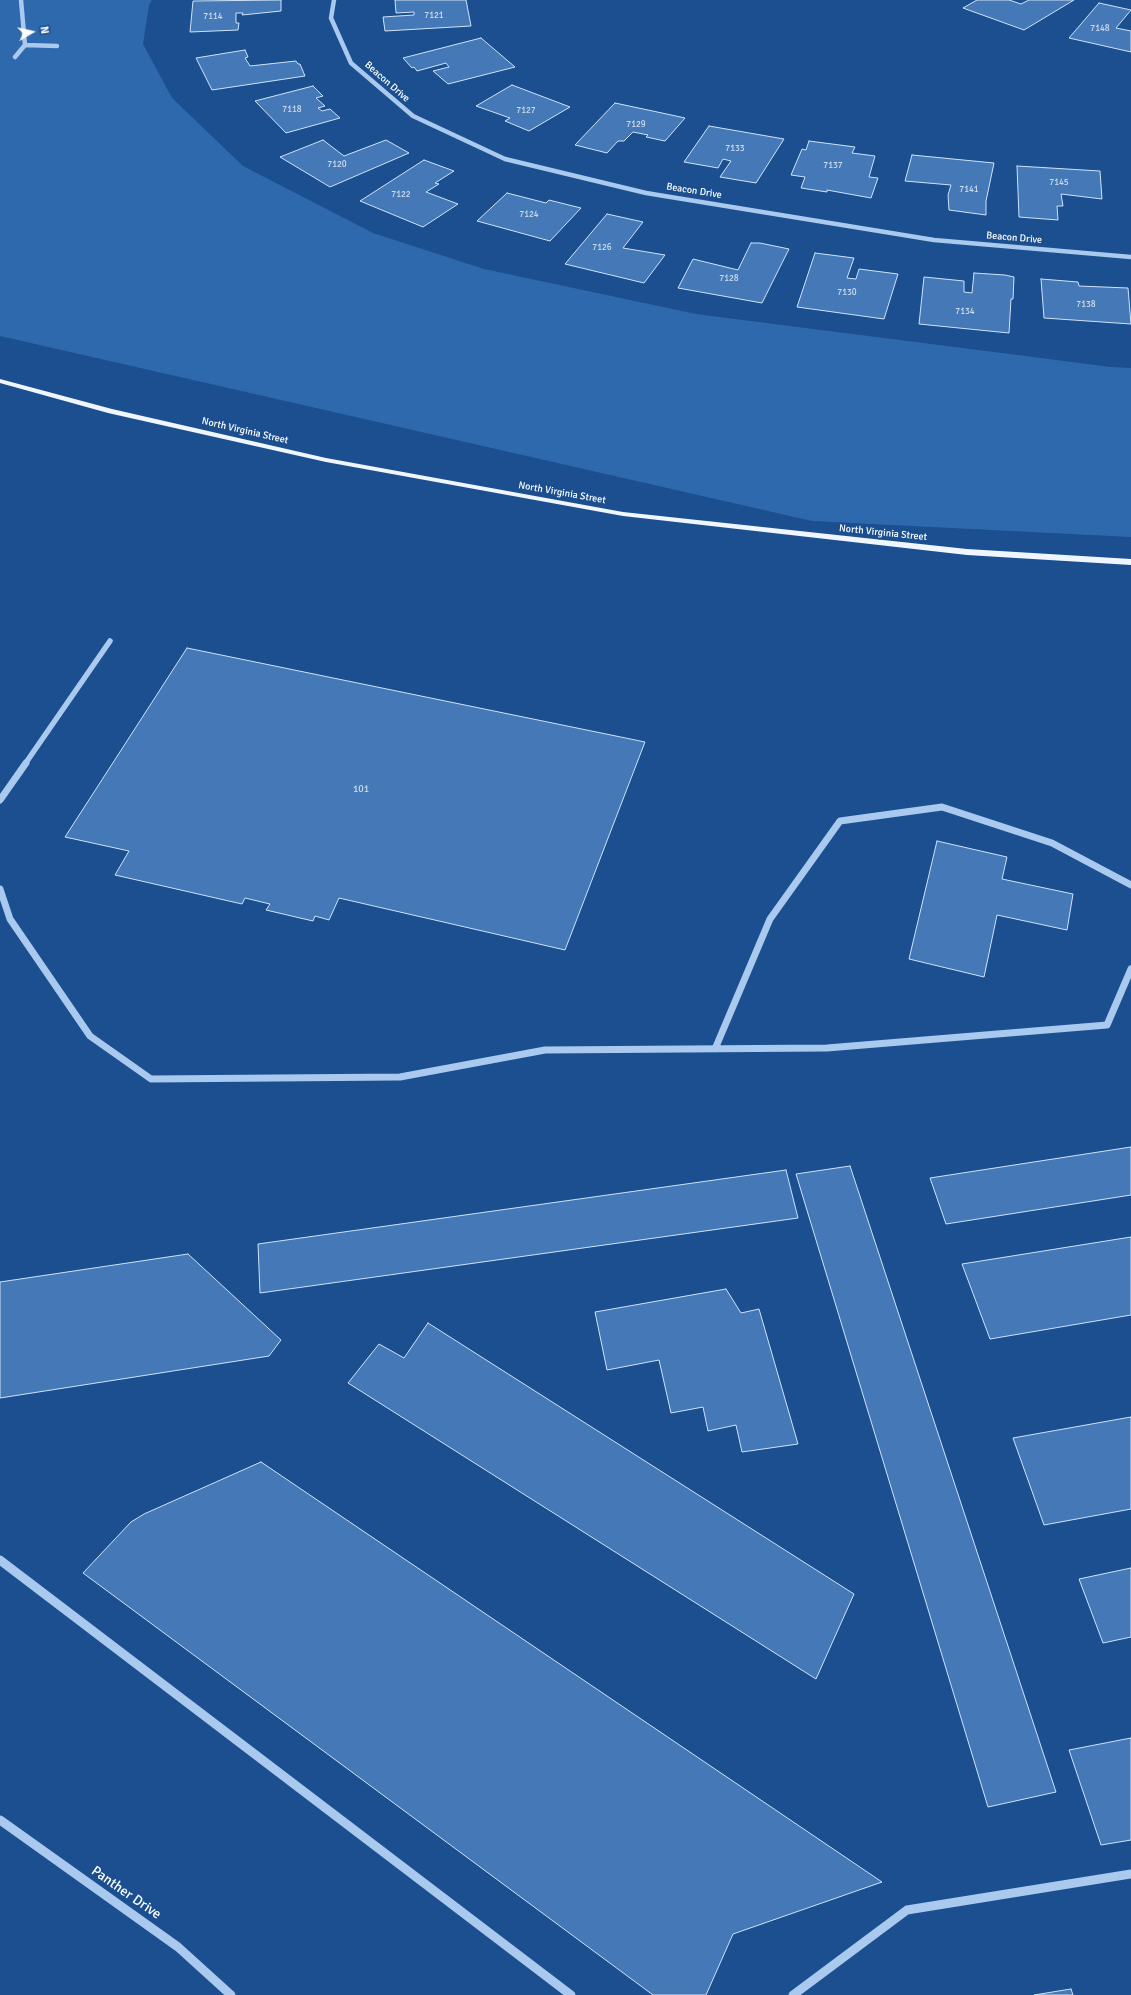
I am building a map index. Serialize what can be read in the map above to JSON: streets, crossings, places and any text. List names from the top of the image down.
{
  "streets": {
    "main road": ["North Virginia Street"],
    "street": ["Beacon Drive", "Panther Drive"]
  },
  "house_numbers": [
    "7121",
    "7114",
    "7148",
    "7118",
    "7127",
    "7129",
    "7133",
    "7120",
    "7137",
    "7145",
    "7141",
    "7122",
    "7124",
    "7126",
    "7128",
    "7130",
    "7138",
    "7134",
    "101"
  ],
  "north": "right"
}
